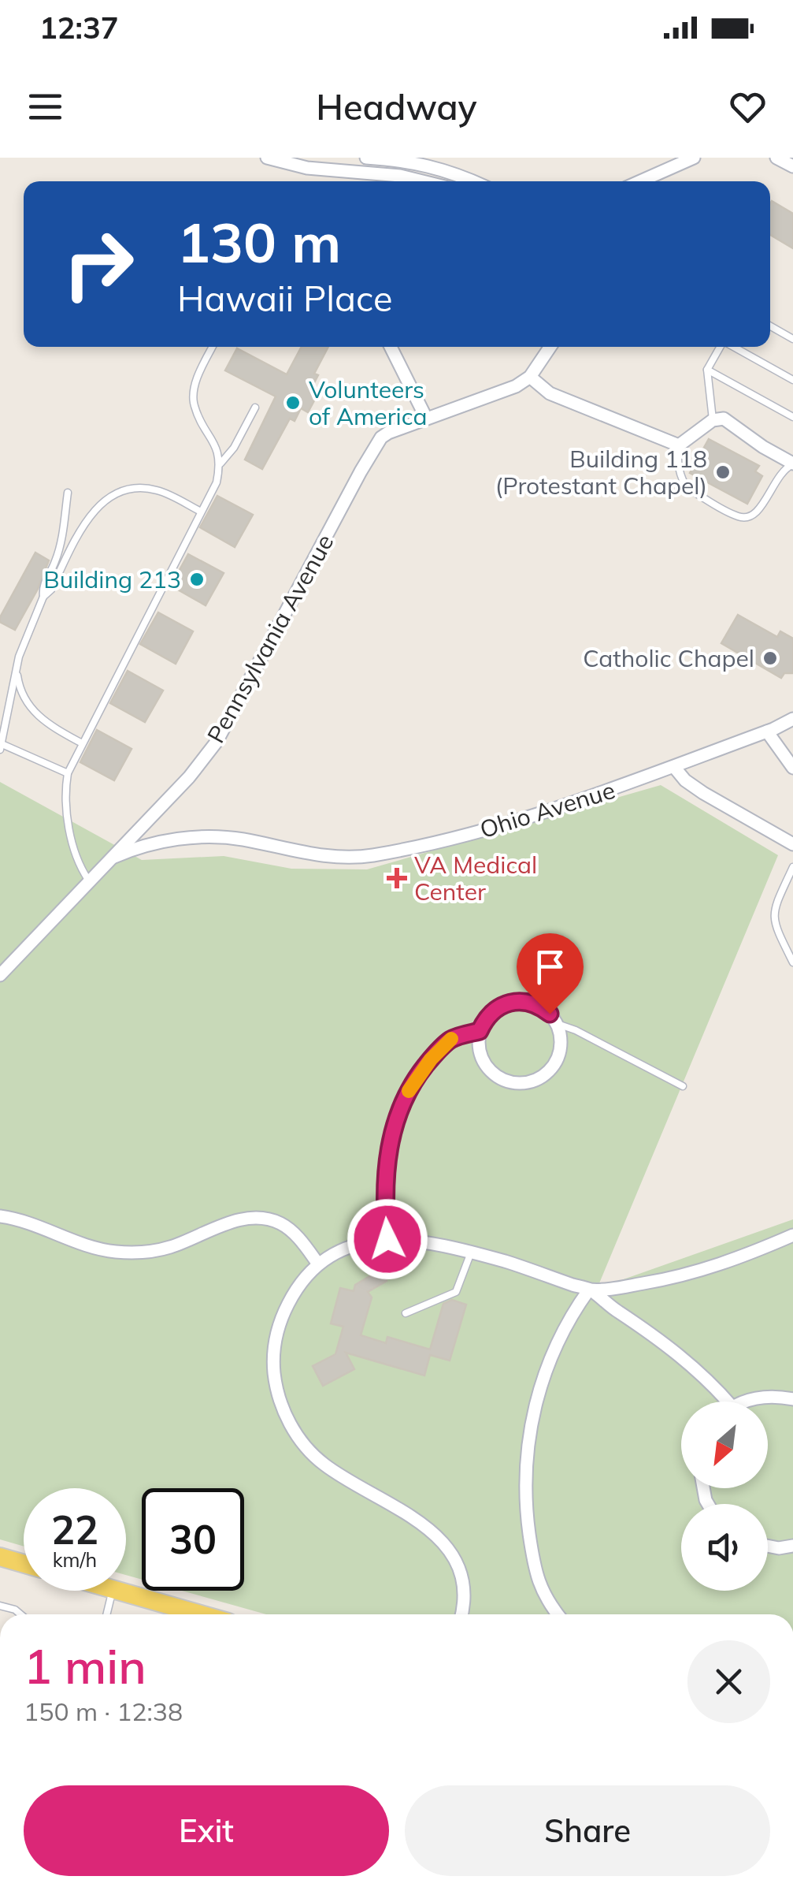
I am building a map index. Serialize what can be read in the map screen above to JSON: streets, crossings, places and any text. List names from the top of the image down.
{
  "streets": {
    "street": ["Pennsylvania Avenue", "Ohio Avenue"]
  },
  "crossings": [
    ["Pennsylvania Avenue", "Ohio Avenue"]
  ],
  "places": {
    "other": [
      "Volunteers of America",
      "Building 118 (Protestant Chapel)",
      "Building 213",
      "Catholic Chapel"
    ],
    "health": ["VA Medical Center"]
  },
  "north": "bottom left",
  "page": {
    "status": "12:37",
    "header": "Headway",
    "turn": ["130 m", "Hawaii Place"],
    "speed": "22 km/h",
    "limit": "30",
    "heading": ["1 min", "150 m · 12:38"],
    "buttons": ["Exit", "Share"]
  }
}
